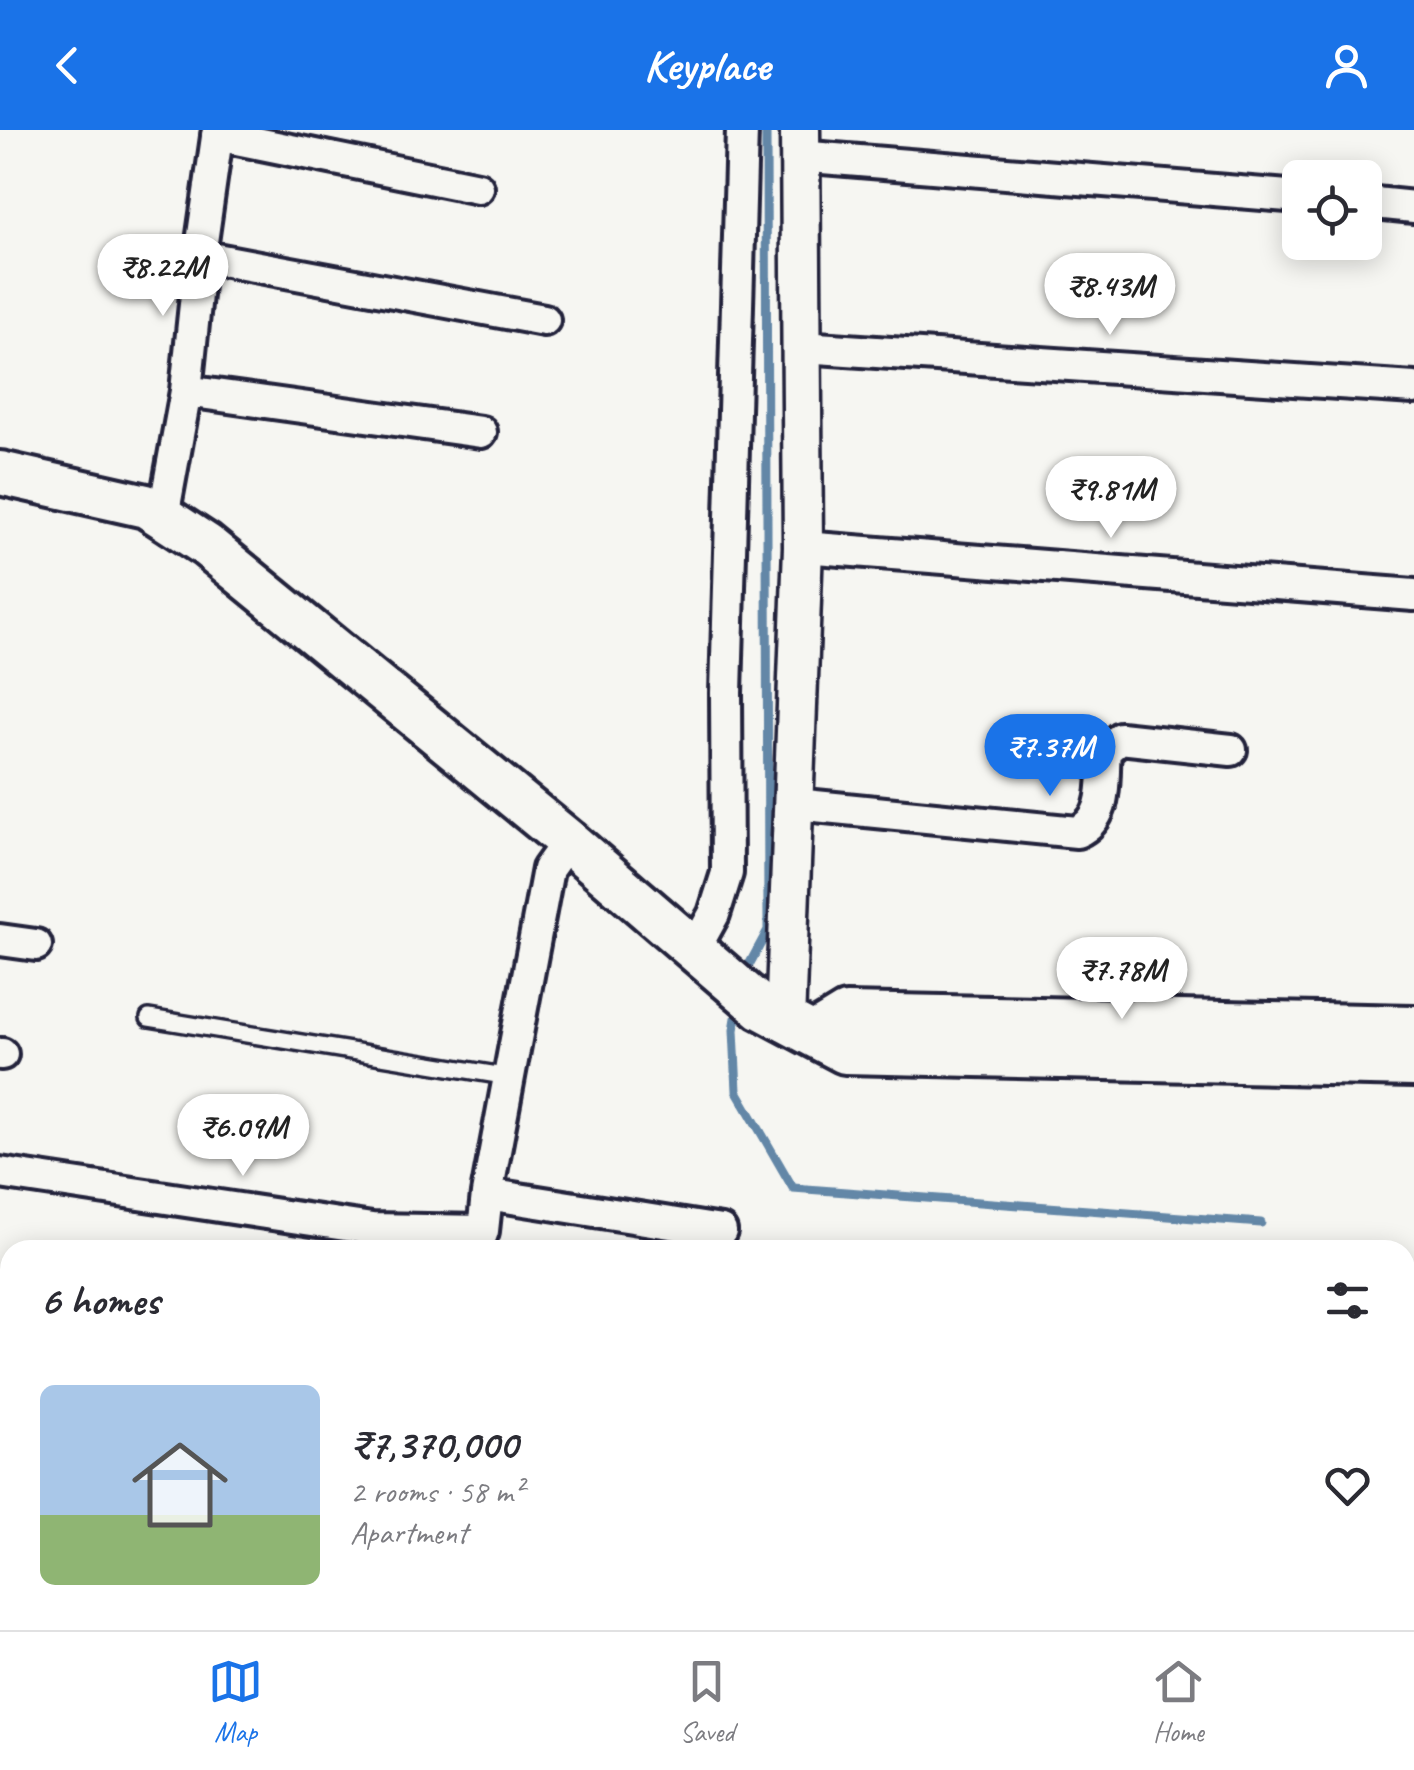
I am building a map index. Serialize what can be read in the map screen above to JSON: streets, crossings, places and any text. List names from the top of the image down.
{
  "page": {
    "header": "Keyplace",
    "price": [
      "₹8.22M",
      "₹8.43M",
      "₹9.81M",
      "₹7.37M",
      "₹7.78M",
      "₹6.09M"
    ],
    "heading": "6 homes",
    "list": [
      {
        "name": "₹7,370,000",
        "note": "2 rooms · 58 m² · Apartment"
      }
    ],
    "tabs": ["Map", "Saved", "Home"]
  }
}
